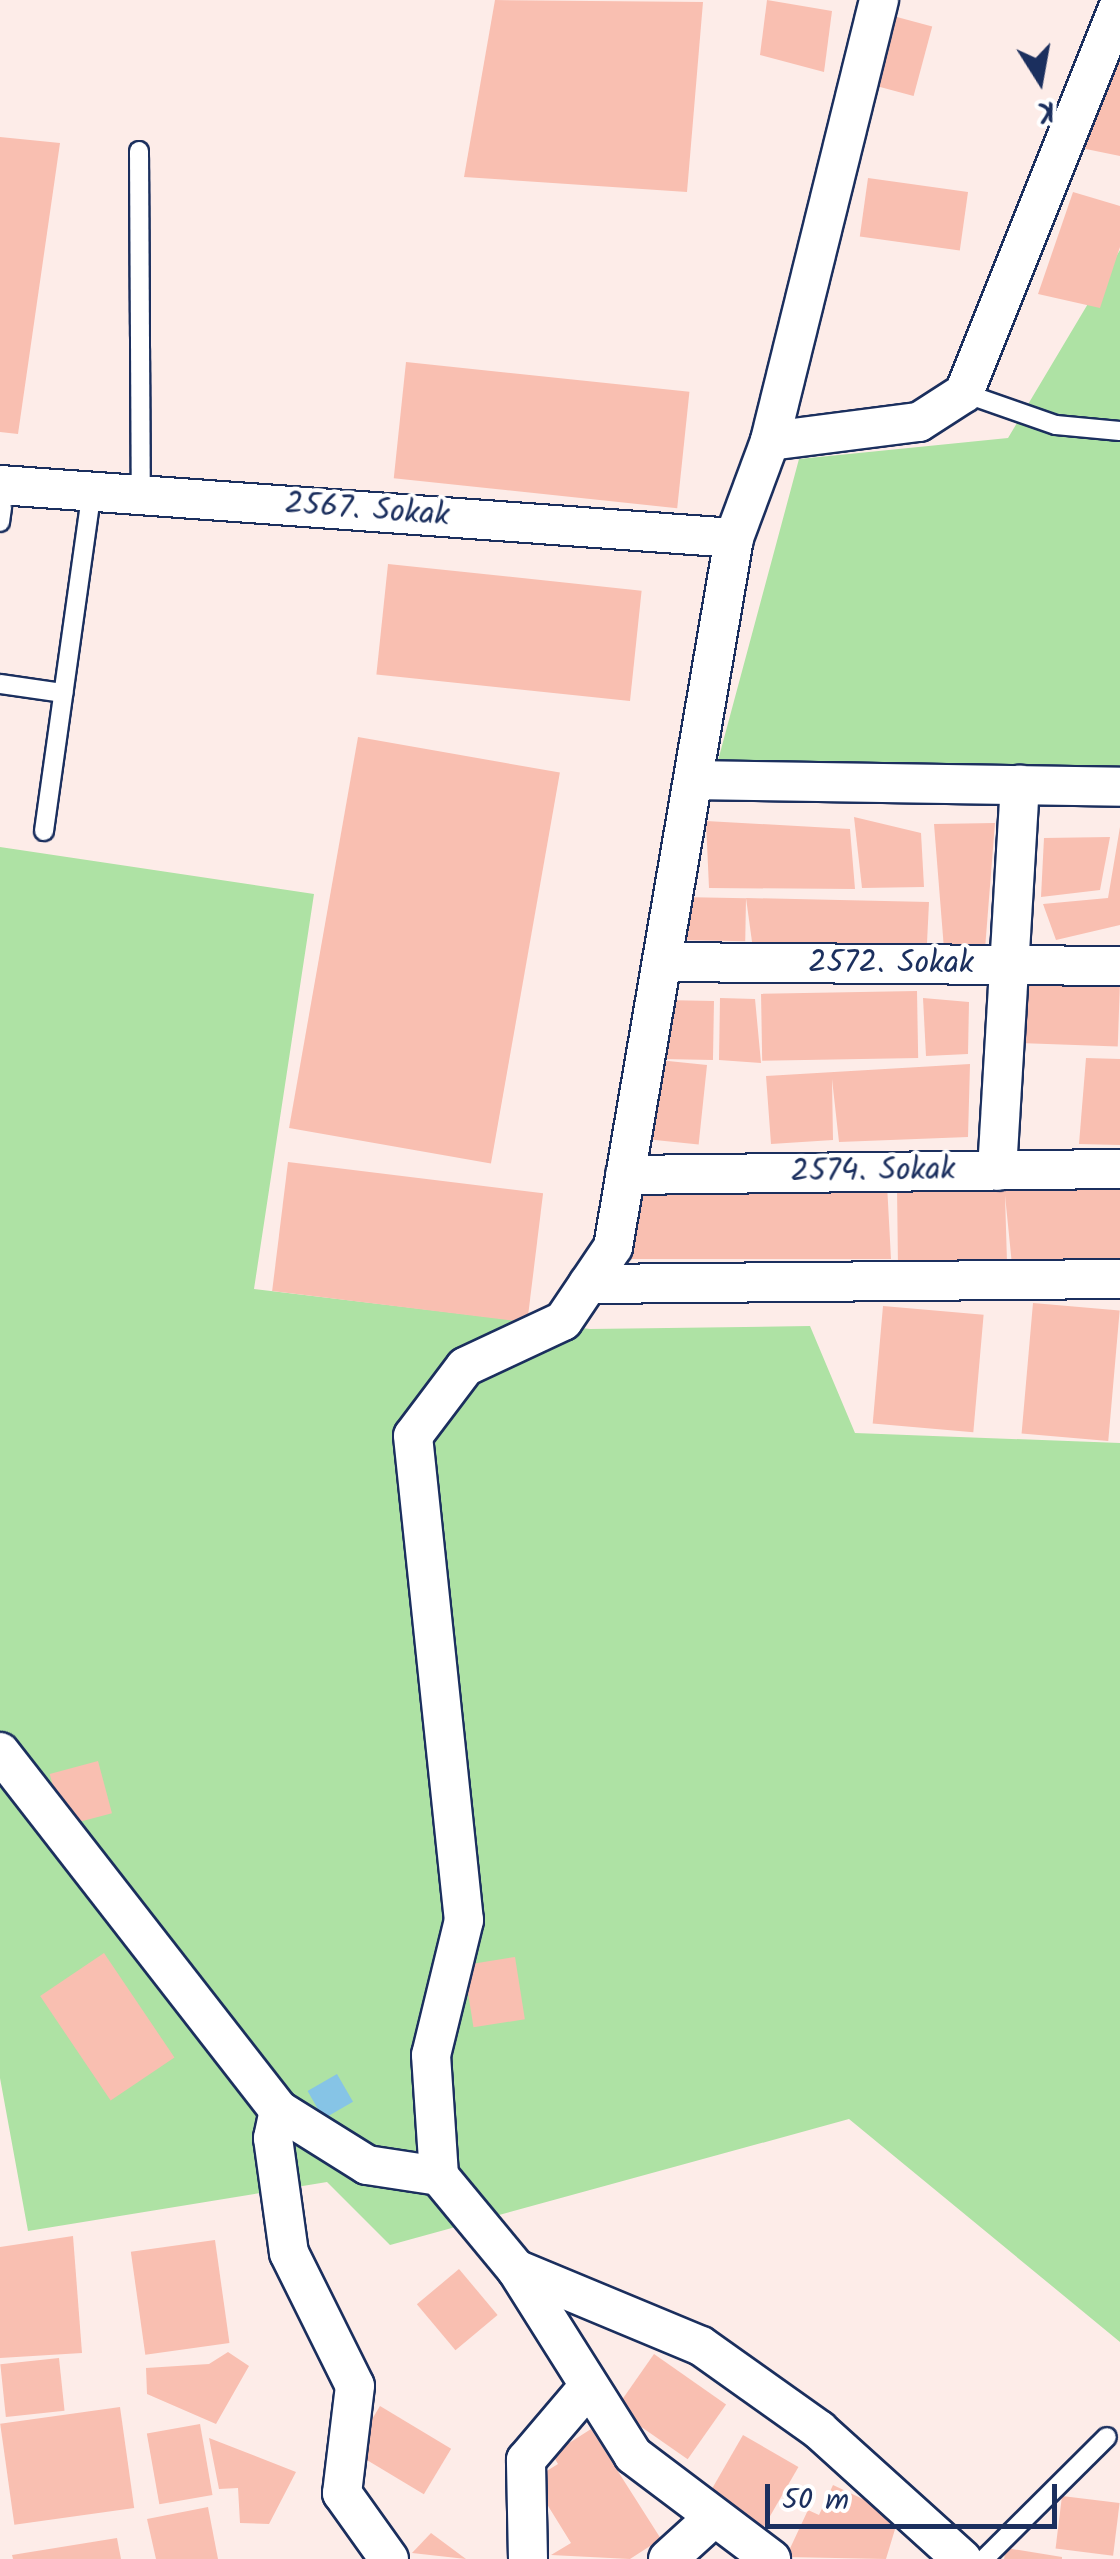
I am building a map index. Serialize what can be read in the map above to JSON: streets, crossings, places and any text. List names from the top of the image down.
{
  "streets": {
    "street": ["2567. Sokak", "2572. Sokak", "2574. Sokak"]
  },
  "scale_bar": "50 m",
  "north": "bottom"
}
